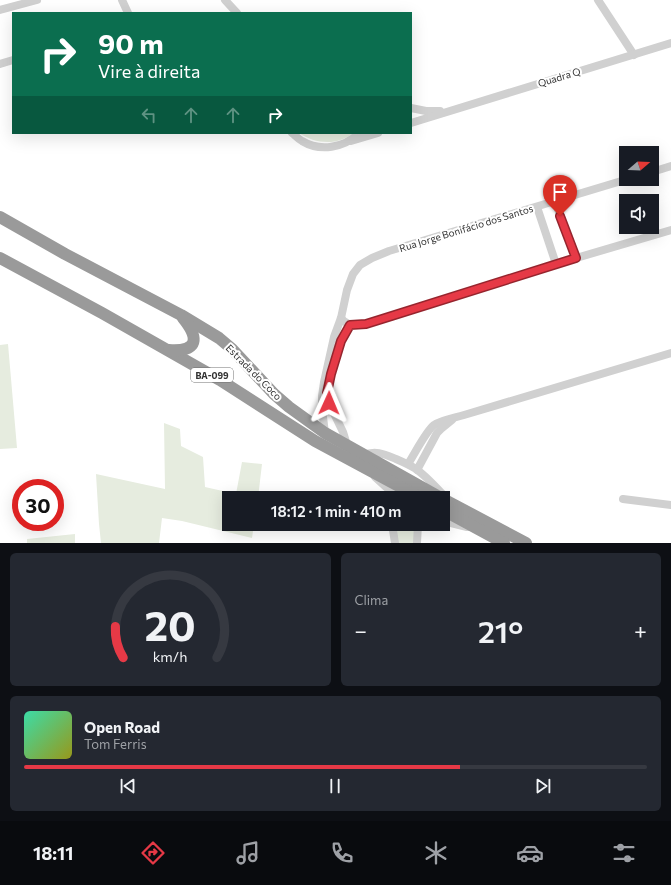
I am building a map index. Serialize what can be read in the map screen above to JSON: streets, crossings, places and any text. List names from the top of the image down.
{
  "streets": {
    "highway": ["Estrada do Coco", "BA-099"],
    "street": ["Quadra Q", "Rua Jorge Bonifácio dos Santos"]
  },
  "north": "right",
  "page": {
    "turn": ["90 m", "Vire à direita"],
    "limit": "30",
    "trip": "18:12 · 1 min · 410 m",
    "tile": "Clima",
    "heat": ["−", "21°", "+"],
    "song": ["Open Road", "Tom Ferris"],
    "tabs": "18:11",
    "gauge": ["20", "km/h"]
  }
}
